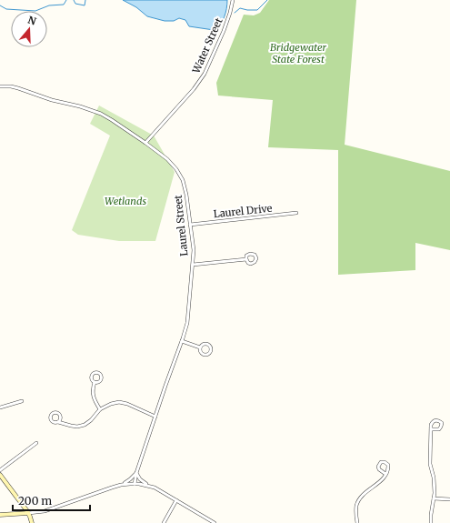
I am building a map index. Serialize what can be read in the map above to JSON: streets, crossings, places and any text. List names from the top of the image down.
{
  "streets": {
    "street": ["Water Street", "Laurel Drive", "Laurel Street"]
  },
  "crossings": [
    ["Water Street", "Laurel Street"],
    ["Laurel Drive", "Laurel Street"]
  ],
  "parks": ["Bridgewater State Forest", "Wetlands"],
  "scale_bar": "200 m",
  "north": "top"
}
